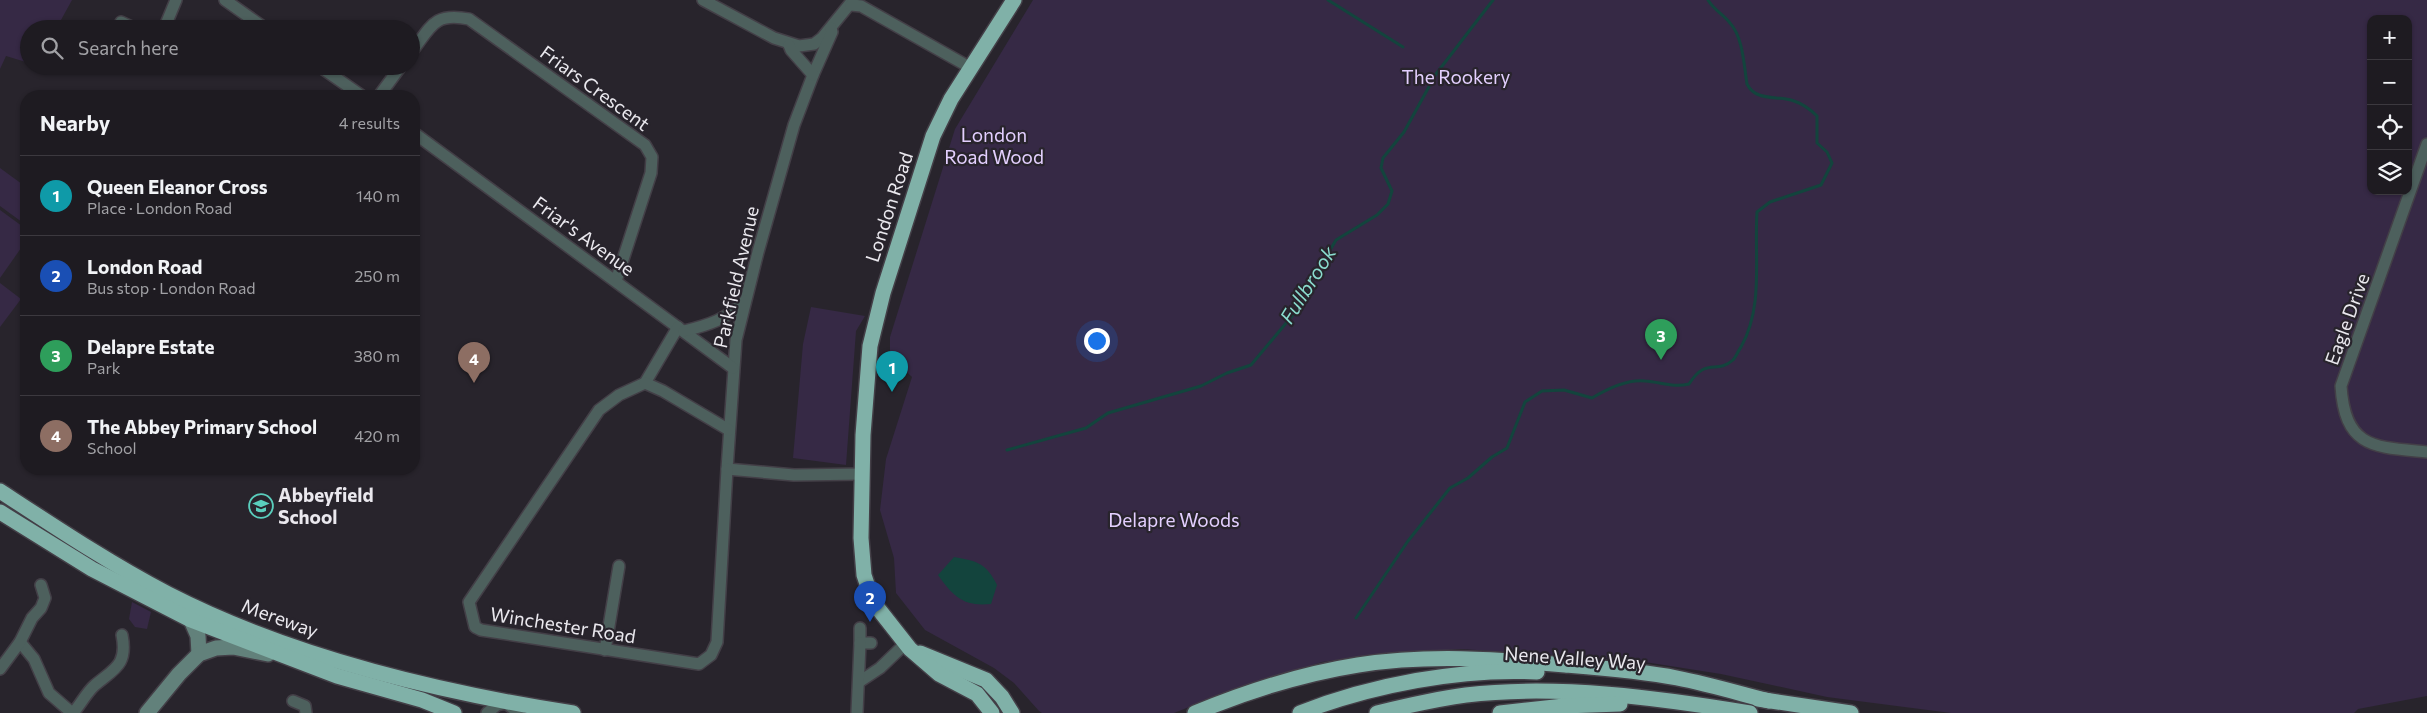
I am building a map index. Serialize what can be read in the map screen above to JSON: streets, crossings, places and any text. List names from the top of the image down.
{
  "streets": {
    "highway": ["London Road", "Mereway", "Nene Valley Way"],
    "street": [
      "Friars Crescent",
      "Friar's Avenue",
      "Parkfield Avenue",
      "Eagle Drive",
      "Winchester Road"
    ]
  },
  "crossings": [
    ["Friars Crescent", "Friar's Avenue"],
    ["Friar's Avenue", "Parkfield Avenue"],
    ["Parkfield Avenue", "Winchester Road"]
  ],
  "water": ["Fullbrook"],
  "parks": ["The Rookery", "London Road Wood", "Delapre Woods"],
  "places": {
    "school or university": ["Abbeyfield School"]
  },
  "page": {
    "map_buttons": ["+", "−"],
    "search": "Search here",
    "heading": ["Nearby", "4 results"],
    "list": [
      {
        "mark": "1",
        "name": "Queen Eleanor Cross",
        "note": "Place · London Road",
        "value": "140 m"
      },
      {
        "mark": "2",
        "name": "London Road",
        "note": "Bus stop · London Road",
        "value": "250 m"
      },
      {
        "mark": "3",
        "name": "Delapre Estate",
        "note": "Park",
        "value": "380 m"
      },
      {
        "mark": "4",
        "name": "The Abbey Primary School",
        "note": "School",
        "value": "420 m"
      }
    ],
    "pins": [
      "3",
      "4",
      "1",
      "2"
    ]
  }
}
